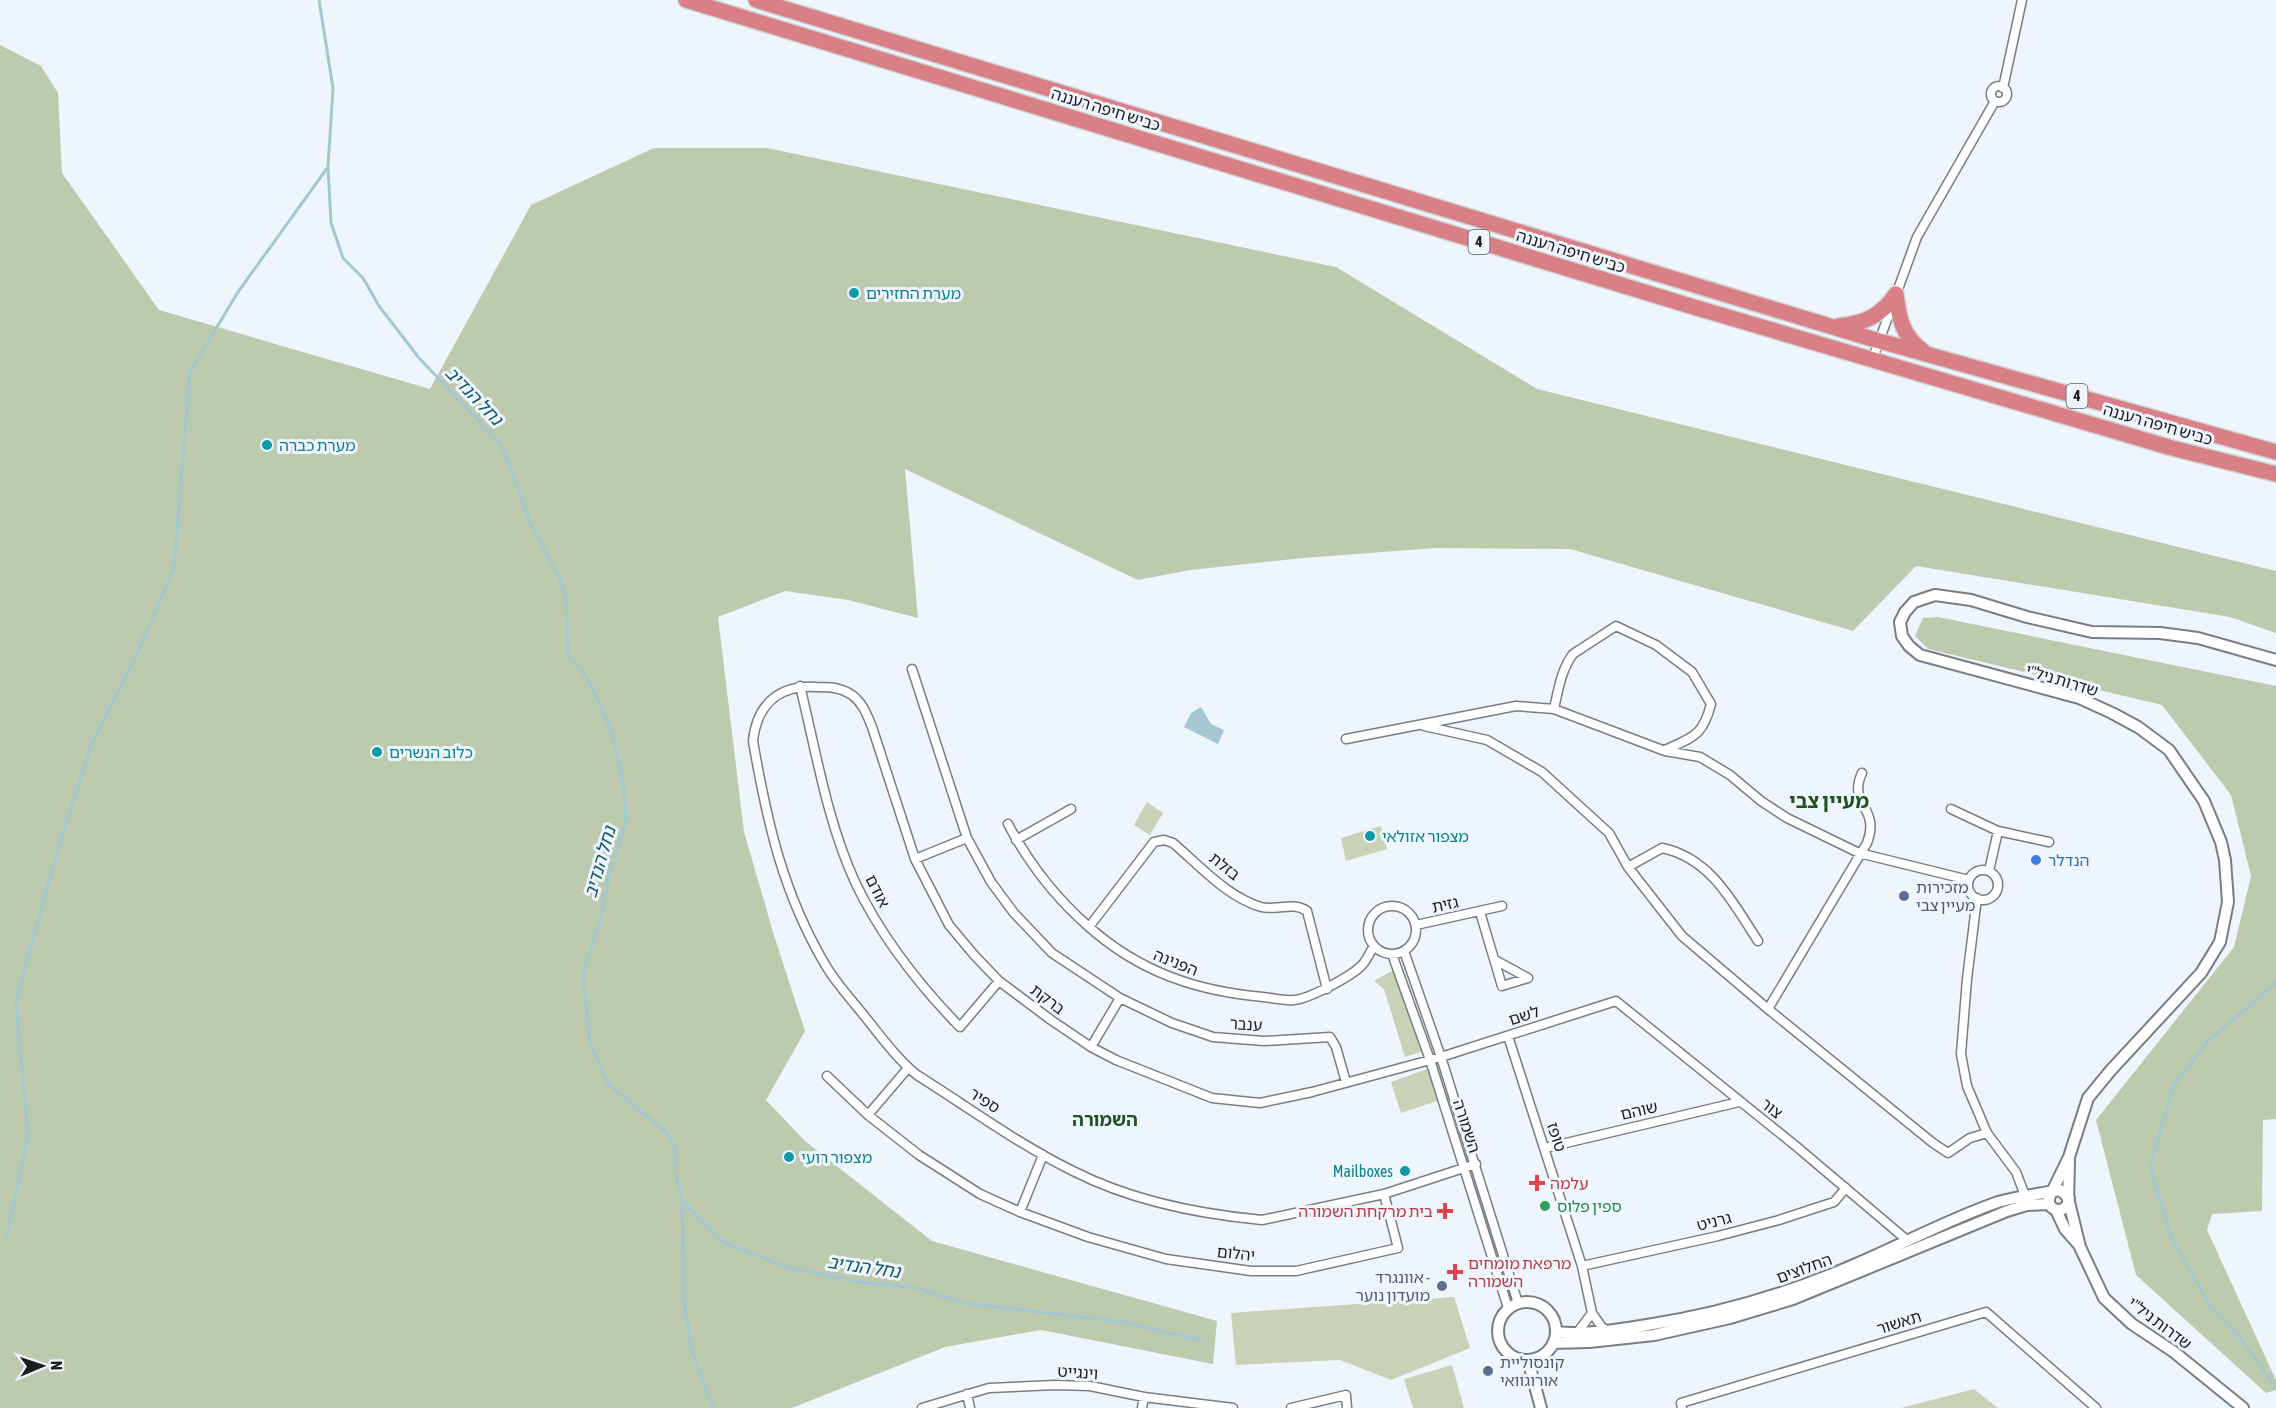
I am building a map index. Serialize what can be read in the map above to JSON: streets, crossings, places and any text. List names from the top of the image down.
{
  "streets": {
    "highway": ["כביש חיפה רעננה", "4"],
    "street": [
      "שדרות ניל\"י",
      "בזלת",
      "אודם",
      "גזית",
      "הפנינה",
      "ברקת",
      "לשם",
      "ענבר",
      "ספיר",
      "צור",
      "שוהם",
      "השמורה",
      "טופז",
      "גרניט",
      "יהלום",
      "החלוצים",
      "תאשור",
      "וינגייט"
    ]
  },
  "crossings": [
    ["שדרות ניל\"י", "החלוצים"],
    ["בזלת", "הפנינה"],
    ["אודם", "ברקת"],
    ["אודם", "ספיר"],
    ["גזית", "הפנינה"],
    ["גזית", "השמורה"],
    ["הפנינה", "השמורה"],
    ["ברקת", "לשם"],
    ["ברקת", "ענבר"],
    ["ברקת", "ספיר"],
    ["ברקת", "השמורה"],
    ["לשם", "צור"],
    ["לשם", "השמורה"],
    ["לשם", "טופז"],
    ["ספיר", "השמורה"],
    ["ספיר", "יהלום"],
    ["צור", "שוהם"],
    ["צור", "גרניט"],
    ["צור", "החלוצים"],
    ["שוהם", "טופז"],
    ["השמורה", "החלוצים"],
    ["טופז", "גרניט"],
    ["טופז", "החלוצים"]
  ],
  "districts": ["מעיין צבי", "השמורה"],
  "water": ["נחל הנדיב"],
  "places": {
    "other": [
      "מערת החזירים",
      "מערת כברה",
      "כלוב הנשרים",
      "מצפור אזולאי",
      "הנדלר",
      "מזכירות מעיין צבי",
      "מצפור רועי",
      "Mailboxes",
      "ספין פלוס",
      "אוונגרד - מועדון נוער",
      "קונסוליית אורוגוואי"
    ],
    "health": ["עלמה", "בית מרקחת השמורה", "מרפאת מומחים השמורה"]
  },
  "north": "right"
}
